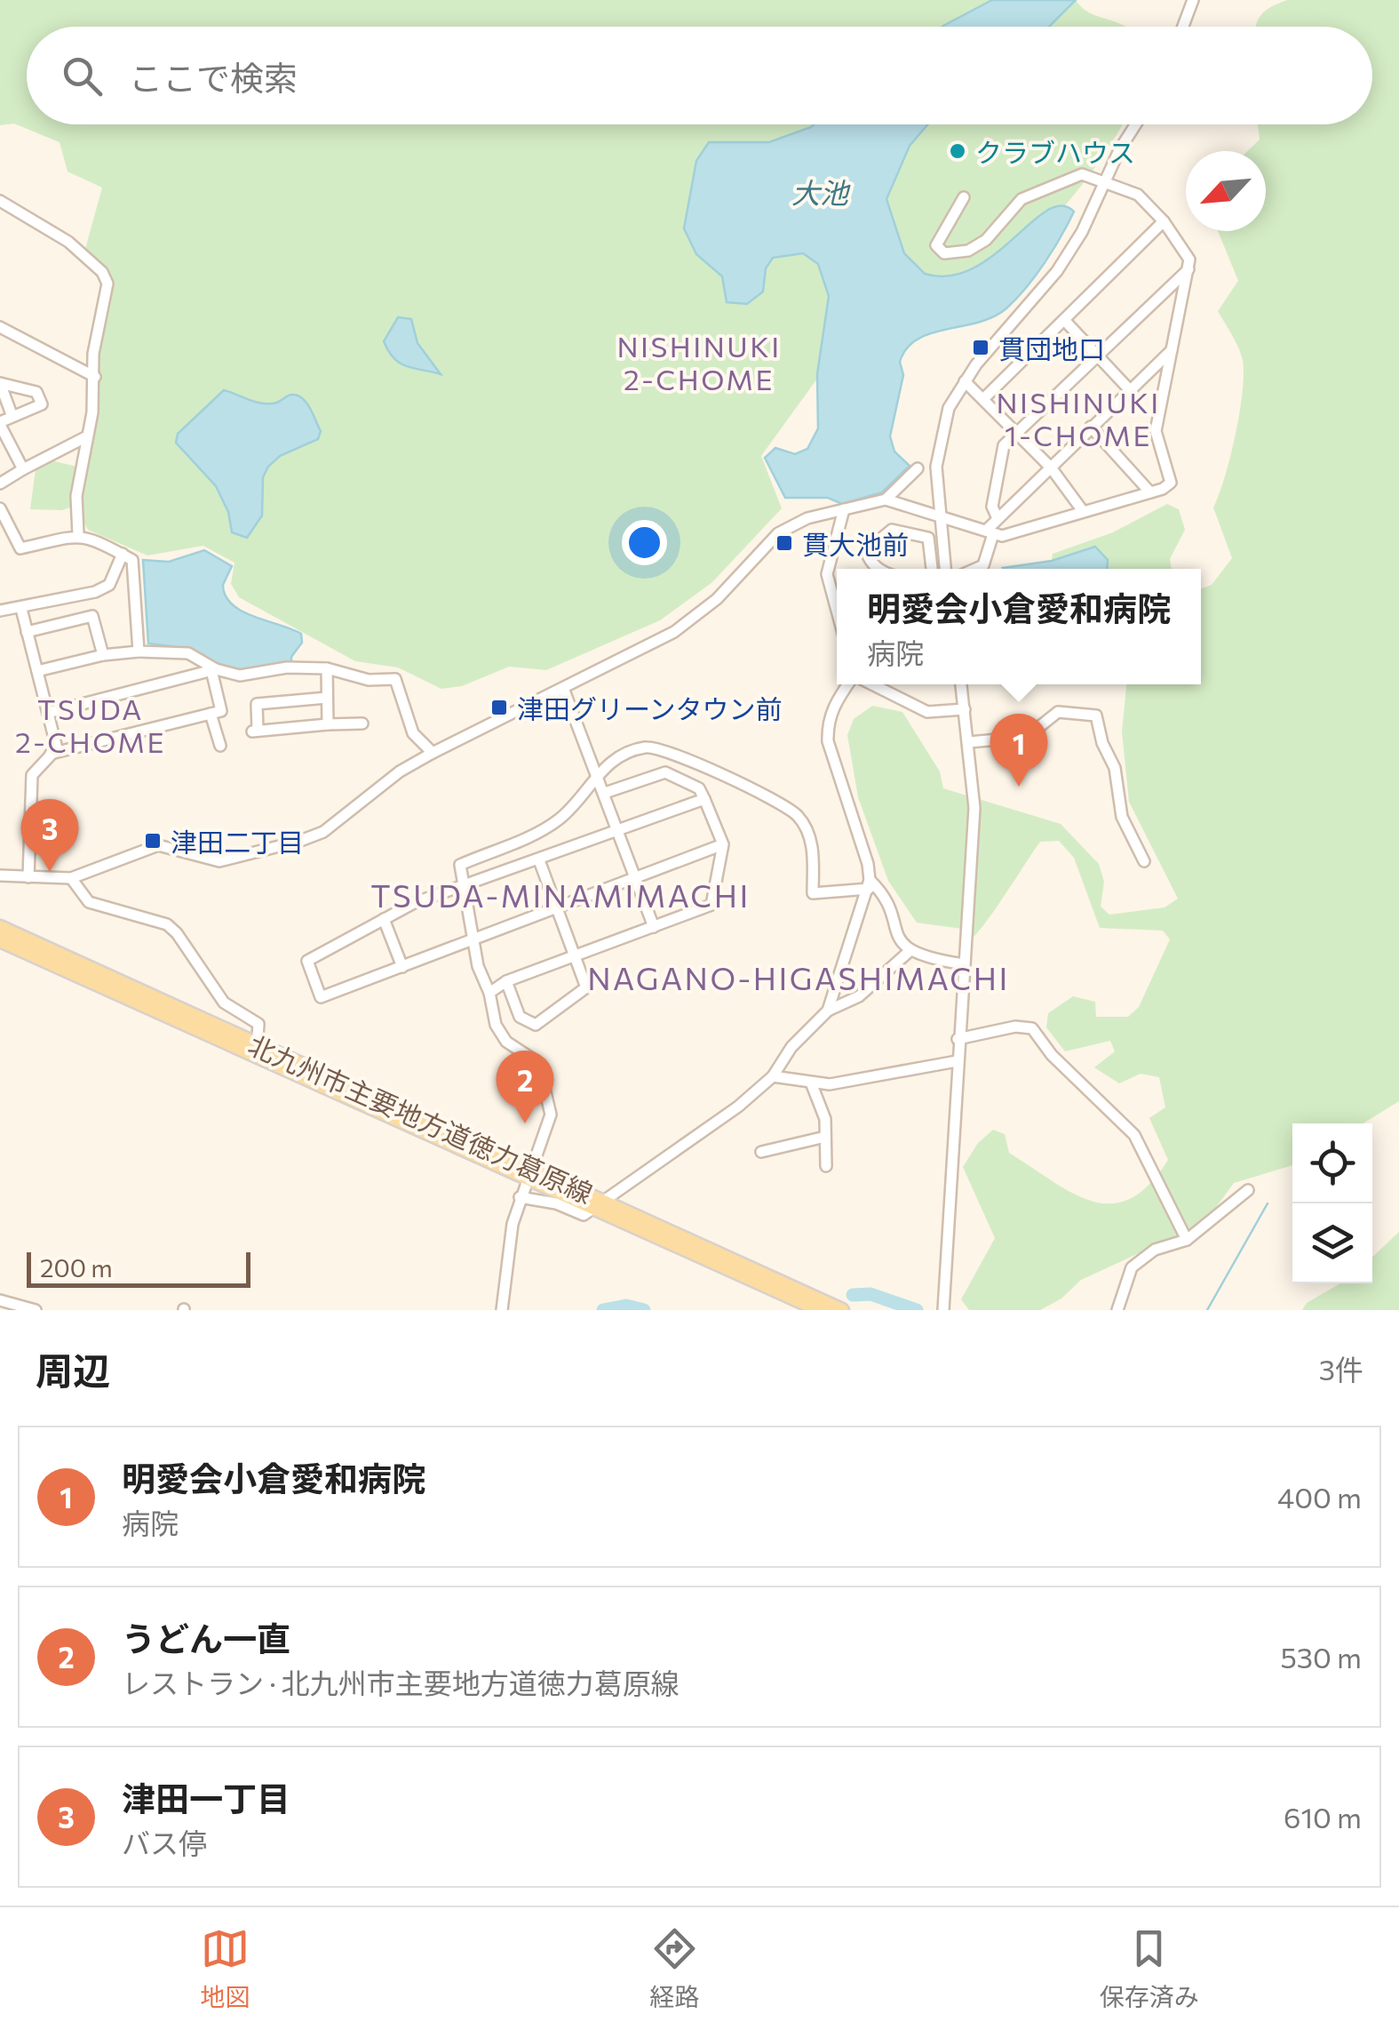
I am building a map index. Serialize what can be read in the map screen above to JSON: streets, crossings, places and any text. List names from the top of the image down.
{
  "streets": {
    "main road": ["北九州市主要地方道徳力葛原線"]
  },
  "districts": [
    "NISHINUKI 2-CHOME",
    "NISHINUKI 1-CHOME",
    "TSUDA 2-CHOME",
    "TSUDA-MINAMIMACHI",
    "NAGANO-HIGASHIMACHI"
  ],
  "water": ["大池"],
  "places": {
    "other": ["クラブハウス"],
    "transit": [
      "貫団地口",
      "貫大池前",
      "津田グリーンタウン前",
      "津田二丁目"
    ]
  },
  "scale_bar": "200 m",
  "north": "bottom left",
  "page": {
    "search": "ここで検索",
    "popup": ["明愛会小倉愛和病院", "病院"],
    "pins": ["1", "3", "2"],
    "scale": "200 m",
    "heading": ["周辺", "3件"],
    "list": [
      {
        "mark": "1",
        "name": "明愛会小倉愛和病院",
        "note": "病院",
        "value": "400 m"
      },
      {
        "mark": "2",
        "name": "うどん一直",
        "note": "レストラン · 北九州市主要地方道徳力葛原線",
        "value": "530 m"
      },
      {
        "mark": "3",
        "name": "津田一丁目",
        "note": "バス停",
        "value": "610 m"
      }
    ],
    "nav": ["地図", "経路", "保存済み"]
  }
}
